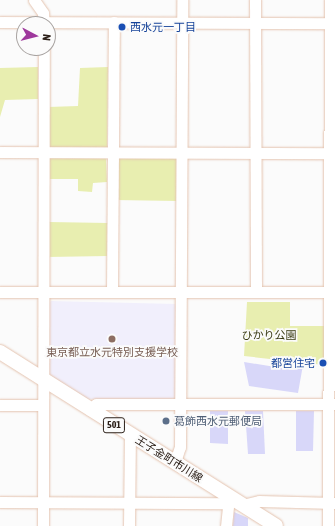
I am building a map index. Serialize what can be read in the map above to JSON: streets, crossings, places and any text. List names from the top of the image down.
{
  "streets": {
    "main road": ["501", "王子金町市川線"]
  },
  "parks": ["ひかり公園"],
  "places": [
    "西水元一丁目",
    "東京都立水元特別支援学校",
    "都営住宅",
    "葛飾西水元郵便局"
  ],
  "north": "right"
}
